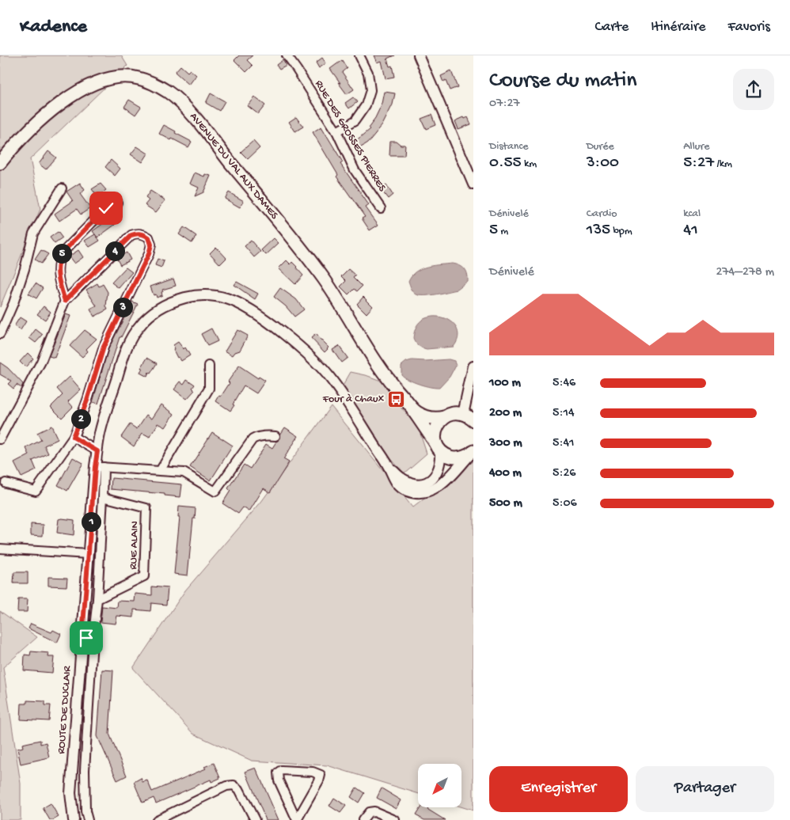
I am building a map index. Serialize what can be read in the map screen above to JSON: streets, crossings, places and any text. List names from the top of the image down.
{
  "streets": {
    "main road": ["AVENUE DU VAL AUX DAMES"],
    "street": ["RUE DES GROSSES PIERRES", "RUE ALAIN", "ROUTE DE DUCLAIR"]
  },
  "crossings": [
    ["AVENUE DU VAL AUX DAMES", "ROUTE DE DUCLAIR"]
  ],
  "places": {
    "bus stop": ["Four à Chaux"]
  },
  "north": "bottom left",
  "page": {
    "header": "Kadence",
    "nav": ["Carte", "Itinéraire", "Favoris"],
    "heading": ["Course du matin", "07:27"],
    "stats": [
      ["Distance", "0.55 km"],
      ["Durée", "3:00"],
      ["Allure", "5:27 /km"],
      ["Dénivelé", "5 m"],
      ["Cardio", "135 bpm"],
      ["kcal", "41"]
    ],
    "pins": [
      "4",
      "5",
      "3",
      "2",
      "1"
    ],
    "chart": ["Dénivelé", "274–278 m"],
    "list": [
      {
        "name": "100 m",
        "note": "5:46"
      },
      {
        "name": "200 m",
        "note": "5:14"
      },
      {
        "name": "300 m",
        "note": "5:41"
      },
      {
        "name": "400 m",
        "note": "5:26"
      },
      {
        "name": "500 m",
        "note": "5:06"
      }
    ],
    "buttons": ["Enregistrer", "Partager"]
  }
}
